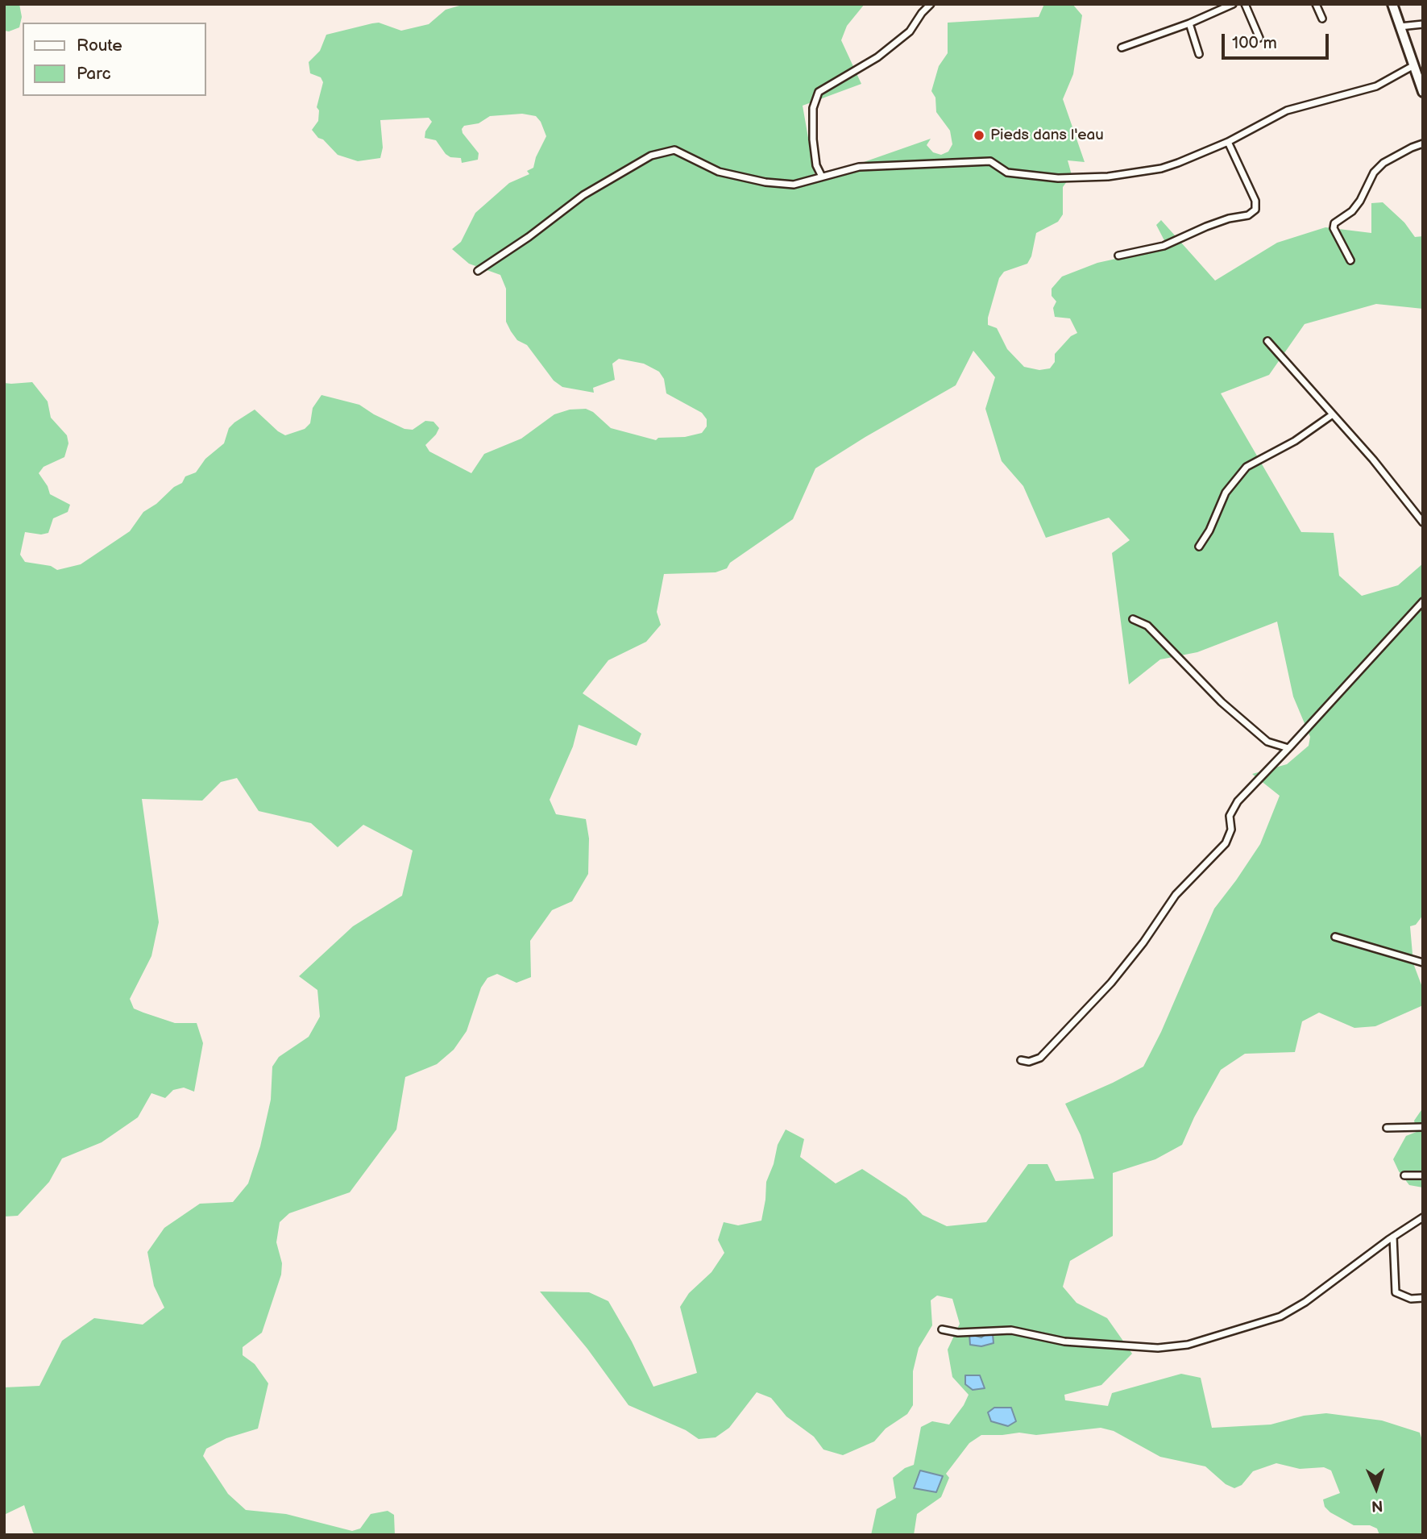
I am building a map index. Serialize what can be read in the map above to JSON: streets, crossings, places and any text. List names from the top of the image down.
{
  "places": ["Pieds dans l'eau"],
  "legend": ["Route", "Parc"],
  "scale_bar": "100 m",
  "north": "bottom"
}
